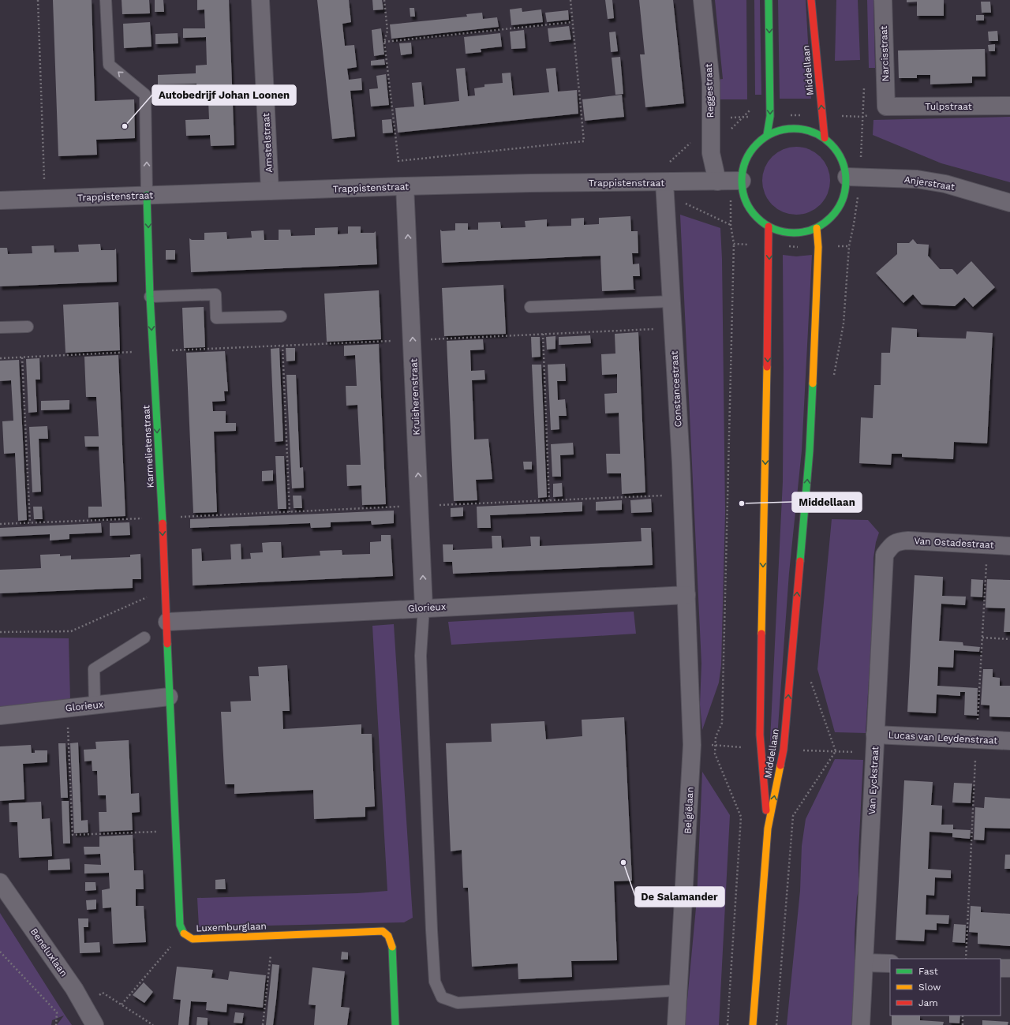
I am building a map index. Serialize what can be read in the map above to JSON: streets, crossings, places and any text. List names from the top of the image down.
{
  "streets": {
    "main road": ["Middellaan", "Karmelietenstraat", "Luxemburglaan"],
    "street": [
      "Narcisstraat",
      "Reggestraat",
      "Tulpstraat",
      "Amstelstraat",
      "Trappistenstraat",
      "Anjerstraat",
      "Constancestraat",
      "Kruisherenstraat",
      "Van Ostadestraat",
      "Glorieux",
      "Lucas van Leydenstraat",
      "Van Eyckstraat",
      "Belgiëlaan",
      "Beneluxlaan"
    ]
  },
  "crossings": [
    ["Narcisstraat", "Tulpstraat"],
    ["Middellaan", "Trappistenstraat"],
    ["Middellaan", "Anjerstraat"],
    ["Reggestraat", "Trappistenstraat"],
    ["Amstelstraat", "Trappistenstraat"],
    ["Trappistenstraat", "Anjerstraat"],
    ["Trappistenstraat", "Constancestraat"],
    ["Trappistenstraat", "Kruisherenstraat"],
    ["Trappistenstraat", "Karmelietenstraat"],
    ["Constancestraat", "Glorieux"],
    ["Constancestraat", "Belgiëlaan"],
    ["Kruisherenstraat", "Glorieux"],
    ["Karmelietenstraat", "Glorieux"],
    ["Karmelietenstraat", "Luxemburglaan"],
    ["Van Ostadestraat", "Van Eyckstraat"],
    ["Glorieux", "Belgiëlaan"],
    ["Glorieux", "Luxemburglaan"],
    ["Lucas van Leydenstraat", "Van Eyckstraat"]
  ],
  "one_way": ["Kruisherenstraat", "Karmelietenstraat"],
  "places": ["Autobedrijf Johan Loonen", "Middellaan", "De Salamander"],
  "legend": ["Fast", "Slow", "Jam"]
}
